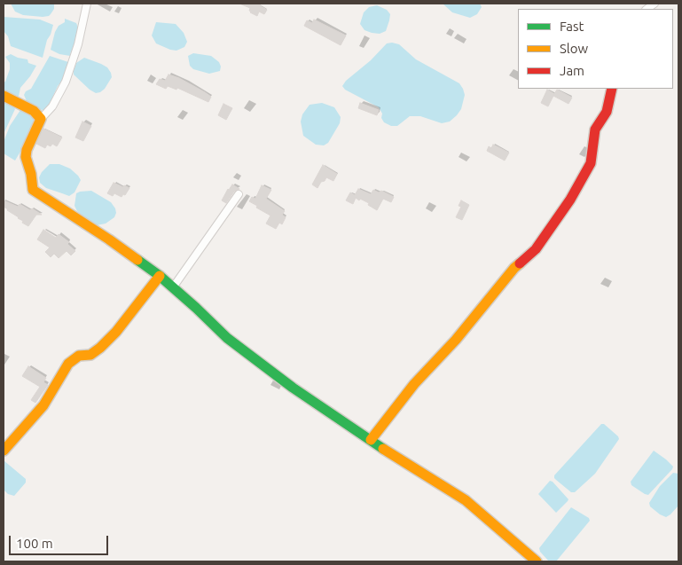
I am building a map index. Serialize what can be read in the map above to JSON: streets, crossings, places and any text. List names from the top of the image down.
{
  "legend": ["Fast", "Slow", "Jam"],
  "scale_bar": "100 m"
}
